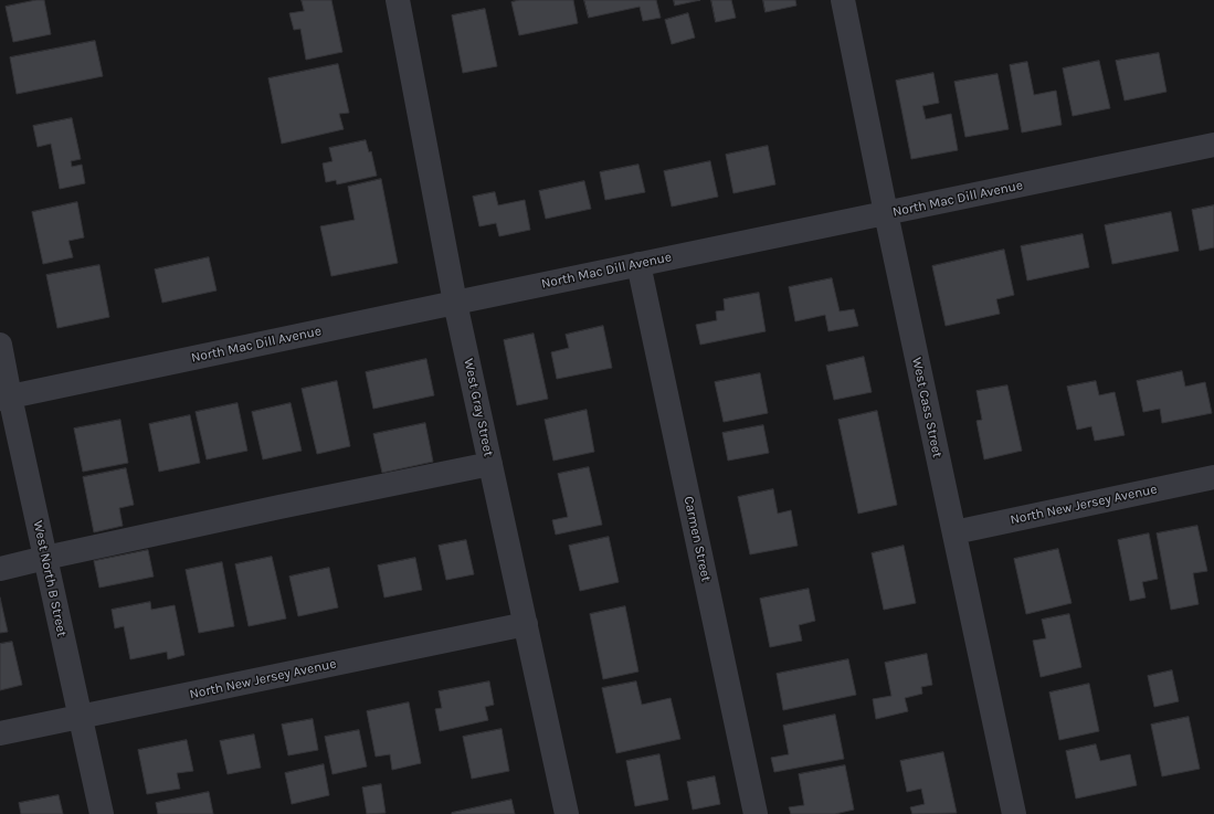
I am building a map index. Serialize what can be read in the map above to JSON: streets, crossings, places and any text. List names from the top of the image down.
{
  "streets": {
    "street": [
      "North Mac Dill Avenue",
      "West Gray Street",
      "West Cass Street",
      "North New Jersey Avenue",
      "Carmen Street",
      "West North B Street"
    ]
  },
  "crossings": [
    ["North Mac Dill Avenue", "West Gray Street"],
    ["North Mac Dill Avenue", "West Cass Street"],
    ["North Mac Dill Avenue", "Carmen Street"],
    ["North Mac Dill Avenue", "West North B Street"],
    ["West Gray Street", "North New Jersey Avenue"],
    ["West Cass Street", "North New Jersey Avenue"],
    ["North New Jersey Avenue", "West North B Street"]
  ]
}
